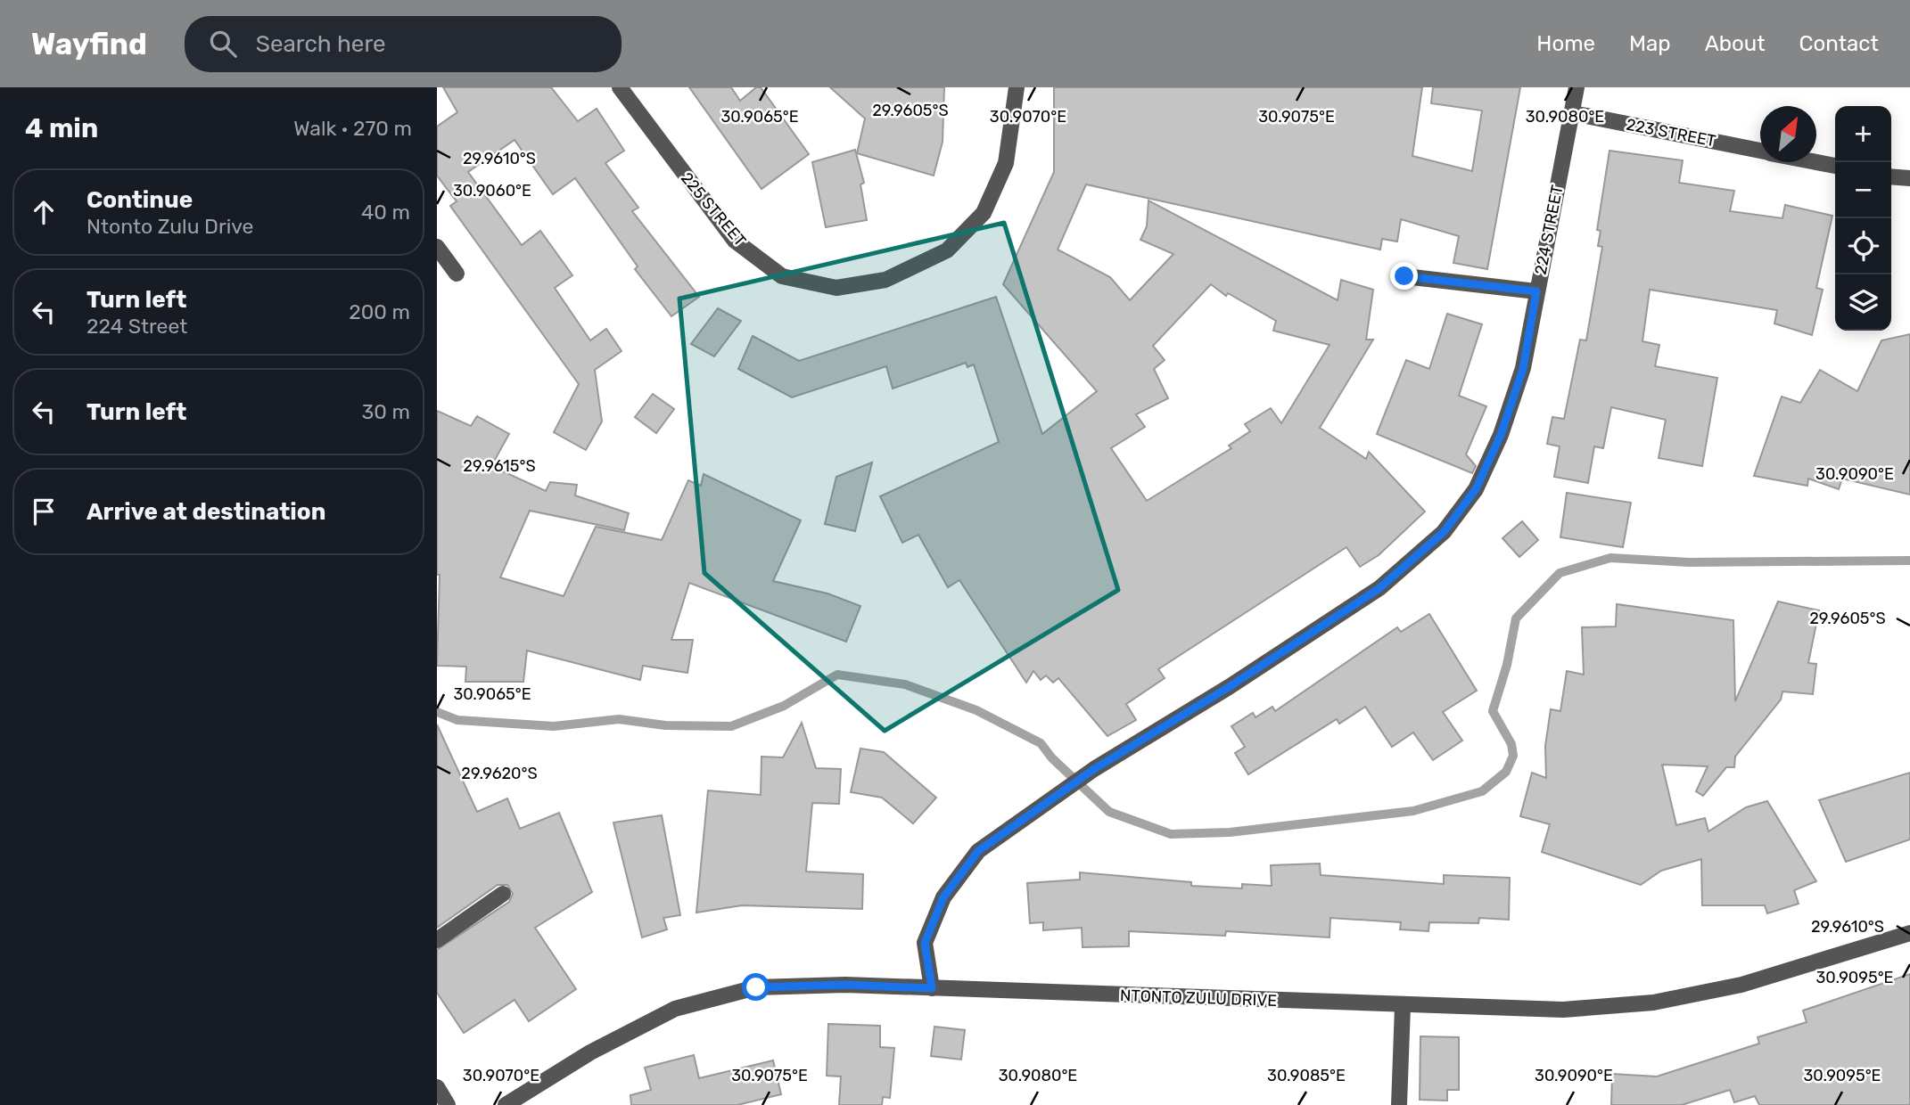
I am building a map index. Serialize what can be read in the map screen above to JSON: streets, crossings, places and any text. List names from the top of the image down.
{
  "streets": {
    "street": [
      "223 STREET",
      "225 STREET",
      "224 STREET",
      "NTONTO ZULU DRIVE"
    ]
  },
  "crossings": [
    ["223 STREET", "224 STREET"],
    ["224 STREET", "NTONTO ZULU DRIVE"]
  ],
  "north": "top right",
  "page": {
    "header": "Wayfind",
    "search": "Search here",
    "nav": [
      "Home",
      "Map",
      "About",
      "Contact"
    ],
    "heading": ["4 min", "Walk · 270 m"],
    "map_buttons": ["+", "−"],
    "list": [
      ["Continue", "Ntonto Zulu Drive", "40 m"],
      ["Turn left", "224 Street", "200 m"],
      ["Turn left", "30 m"],
      "Arrive at destination"
    ]
  },
  "coordinates": [
    "29.9605°S",
    "30.9065°E",
    "30.9070°E",
    "30.9075°E",
    "30.9080°E",
    "29.9610°S",
    "30.9060°E",
    "29.9615°S",
    "30.9090°E",
    "29.9620°S",
    "30.9095°E",
    "30.9085°E"
  ]
}
